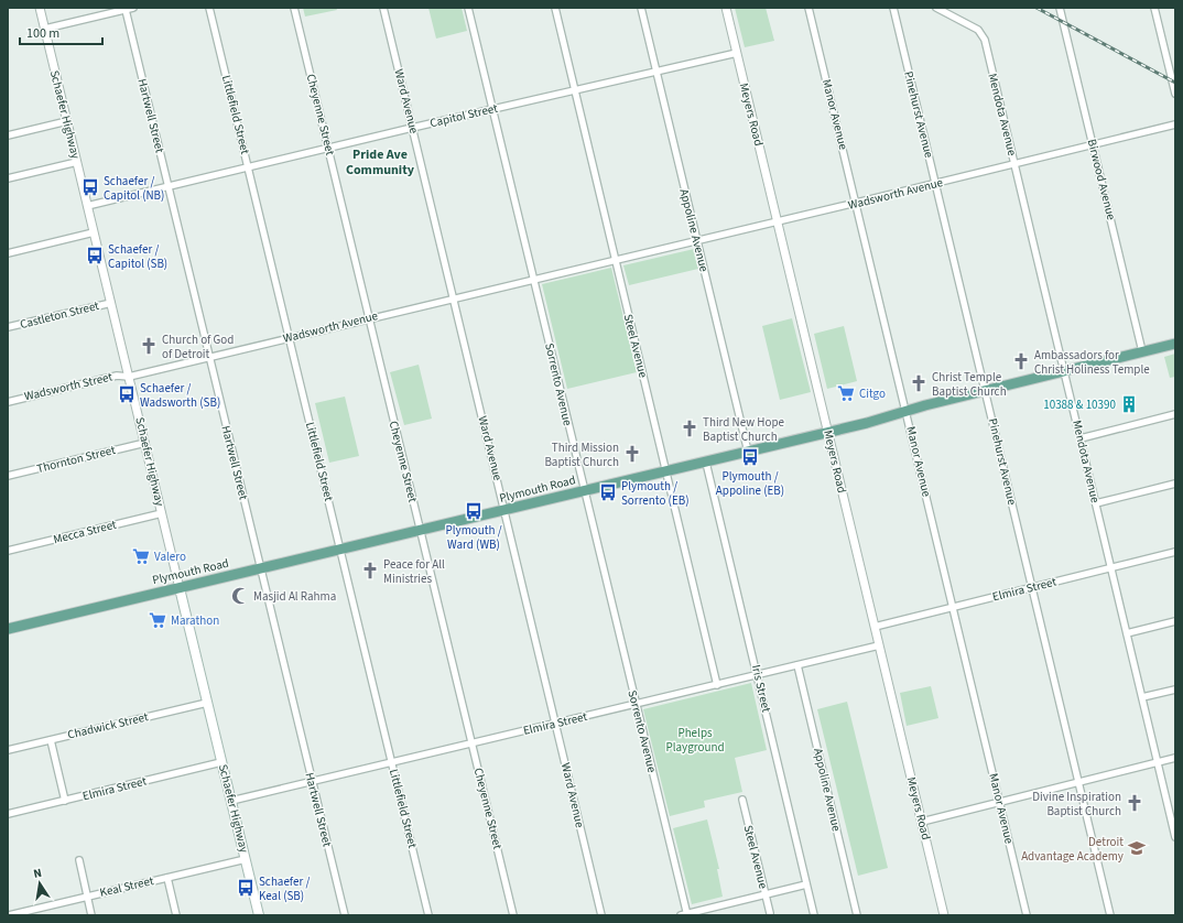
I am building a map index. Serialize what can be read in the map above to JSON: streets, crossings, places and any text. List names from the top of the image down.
{
  "streets": {
    "main road": ["Schaefer Highway", "Plymouth Road"],
    "street": [
      "Ward Avenue",
      "Littlefield Street",
      "Cheyenne Street",
      "Meyers Road",
      "Manor Avenue",
      "Pinehurst Avenue",
      "Mendota Avenue",
      "Hartwell Street",
      "Capitol Street",
      "Birwood Avenue",
      "Wadsworth Avenue",
      "Appoline Avenue",
      "Castleton Street",
      "Steel Avenue",
      "Sorrento Avenue",
      "Wadsworth Street",
      "Thornton Street",
      "Mecca Street",
      "Elmira Street",
      "Iris Street",
      "Chadwick Street",
      "Keal Street"
    ]
  },
  "crossings": [
    ["Ward Avenue", "Capitol Street"],
    ["Ward Avenue", "Wadsworth Avenue"],
    ["Ward Avenue", "Plymouth Road"],
    ["Ward Avenue", "Elmira Street"],
    ["Schaefer Highway", "Capitol Street"],
    ["Schaefer Highway", "Wadsworth Avenue"],
    ["Schaefer Highway", "Castleton Street"],
    ["Schaefer Highway", "Wadsworth Street"],
    ["Schaefer Highway", "Thornton Street"],
    ["Schaefer Highway", "Plymouth Road"],
    ["Schaefer Highway", "Mecca Street"],
    ["Schaefer Highway", "Elmira Street"],
    ["Schaefer Highway", "Chadwick Street"],
    ["Schaefer Highway", "Keal Street"],
    ["Littlefield Street", "Capitol Street"],
    ["Littlefield Street", "Wadsworth Avenue"],
    ["Littlefield Street", "Plymouth Road"],
    ["Littlefield Street", "Elmira Street"],
    ["Cheyenne Street", "Capitol Street"],
    ["Cheyenne Street", "Wadsworth Avenue"],
    ["Cheyenne Street", "Plymouth Road"],
    ["Cheyenne Street", "Elmira Street"],
    ["Meyers Road", "Capitol Street"],
    ["Meyers Road", "Wadsworth Avenue"],
    ["Meyers Road", "Plymouth Road"],
    ["Meyers Road", "Elmira Street"],
    ["Manor Avenue", "Wadsworth Avenue"],
    ["Manor Avenue", "Plymouth Road"],
    ["Manor Avenue", "Elmira Street"],
    ["Pinehurst Avenue", "Wadsworth Avenue"],
    ["Pinehurst Avenue", "Plymouth Road"],
    ["Pinehurst Avenue", "Elmira Street"],
    ["Mendota Avenue", "Wadsworth Avenue"],
    ["Mendota Avenue", "Plymouth Road"],
    ["Mendota Avenue", "Elmira Street"],
    ["Hartwell Street", "Capitol Street"],
    ["Hartwell Street", "Wadsworth Avenue"],
    ["Hartwell Street", "Plymouth Road"],
    ["Hartwell Street", "Elmira Street"],
    ["Capitol Street", "Appoline Avenue"],
    ["Capitol Street", "Steel Avenue"],
    ["Capitol Street", "Sorrento Avenue"],
    ["Birwood Avenue", "Wadsworth Avenue"],
    ["Birwood Avenue", "Plymouth Road"],
    ["Wadsworth Avenue", "Appoline Avenue"],
    ["Wadsworth Avenue", "Steel Avenue"],
    ["Wadsworth Avenue", "Sorrento Avenue"],
    ["Wadsworth Avenue", "Wadsworth Street"],
    ["Appoline Avenue", "Plymouth Road"],
    ["Appoline Avenue", "Elmira Street"],
    ["Steel Avenue", "Plymouth Road"],
    ["Steel Avenue", "Elmira Street"],
    ["Sorrento Avenue", "Plymouth Road"],
    ["Sorrento Avenue", "Elmira Street"],
    ["Plymouth Road", "Iris Street"],
    ["Elmira Street", "Iris Street"]
  ],
  "districts": ["Pride Ave Community"],
  "parks": ["Phelps Playground"],
  "places": {
    "bus stop": [
      "Schaefer / Capitol (NB)",
      "Schaefer / Capitol (SB)",
      "Schaefer / Wadsworth (SB)",
      "Plymouth / Appoline (EB)",
      "Plymouth / Sorrento (EB)",
      "Plymouth / Ward (WB)",
      "Schaefer / Keal (SB)"
    ],
    "church": [
      "Church of God of Detroit",
      "Ambassadors for Christ Holiness Temple",
      "Christ Temple Baptist Church",
      "Third New Hope Baptist Church",
      "Third Mission Baptist Church",
      "Peace for All Ministries",
      "Divine Inspiration Baptist Church"
    ],
    "supermarket": ["Citgo", "Valero", "Marathon"],
    "building": ["10388 & 10390"],
    "mosque": ["Masjid Al Rahma"],
    "school or university": ["Detroit Advantage Academy"]
  },
  "scale_bar": "100 m",
  "north": "top"
}
